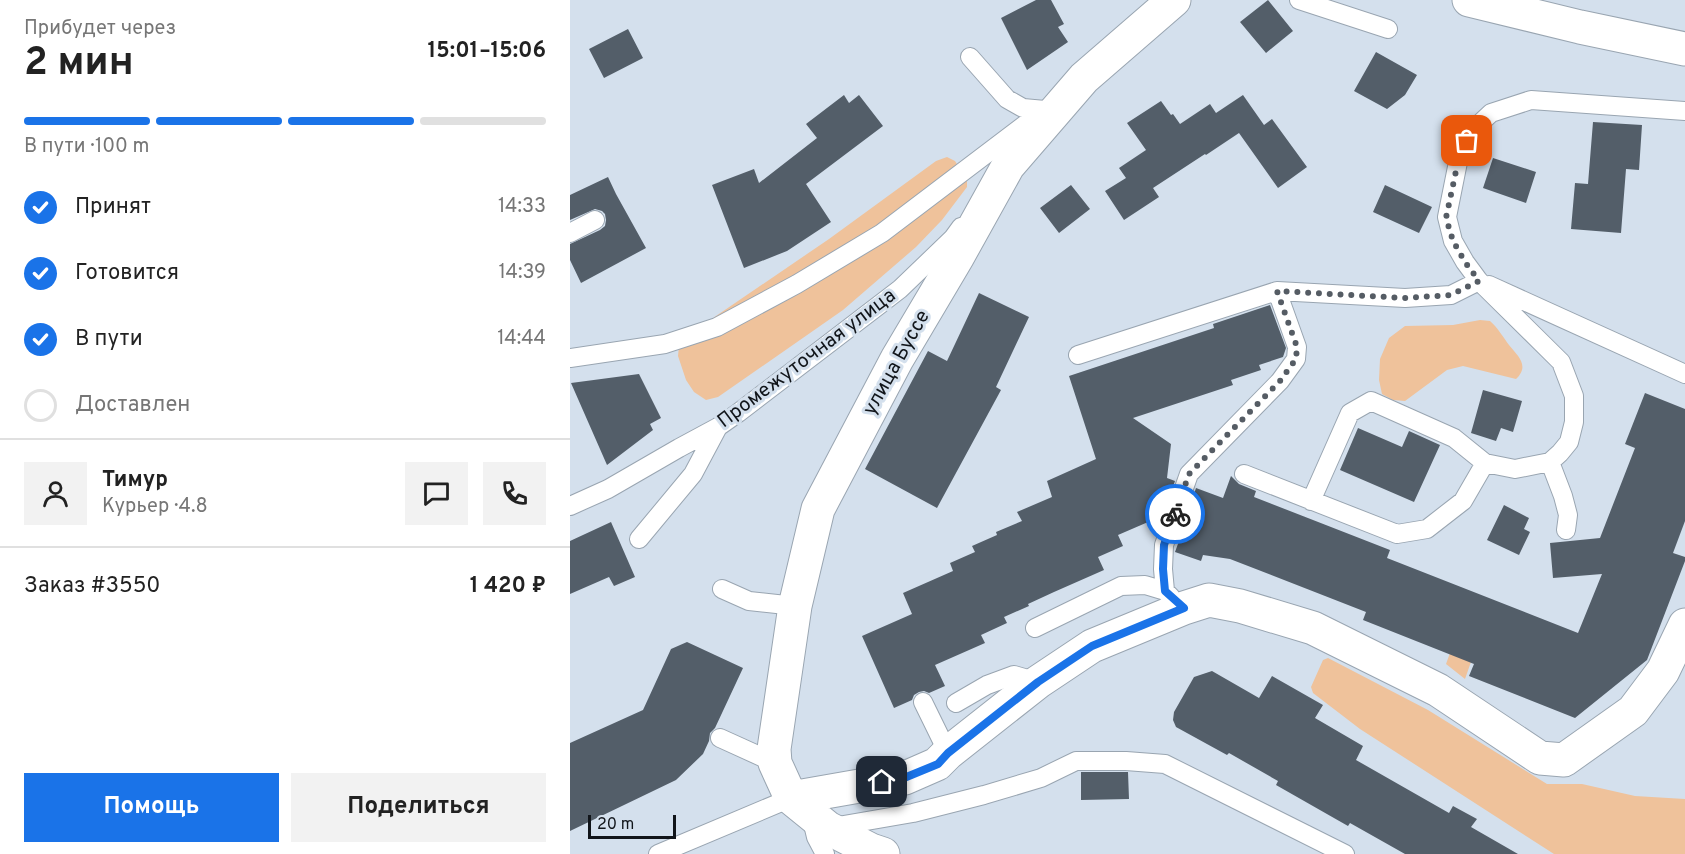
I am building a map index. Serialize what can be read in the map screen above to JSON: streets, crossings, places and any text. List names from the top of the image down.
{
  "streets": {
    "street": ["улица Буссе"],
    "lane": ["Промежуточная улица"]
  },
  "crossings": [
    ["Промежуточная улица", "улица Буссе"]
  ],
  "scale_bar": "20 m",
  "page": {
    "heading": ["2 мин", "Прибудет через", "15:01–15:06"],
    "panel": [
      "Тимур",
      "Курьер · 4.8",
      "Заказ #3550",
      "1 420 ₽"
    ],
    "bar": "В пути · 100 m",
    "list": [
      ["Принят", "14:33"],
      ["Готовится", "14:39"],
      ["В пути", "14:44"],
      "Доставлен"
    ],
    "buttons": ["Помощь", "Поделиться"],
    "scale": "20 m"
  }
}
